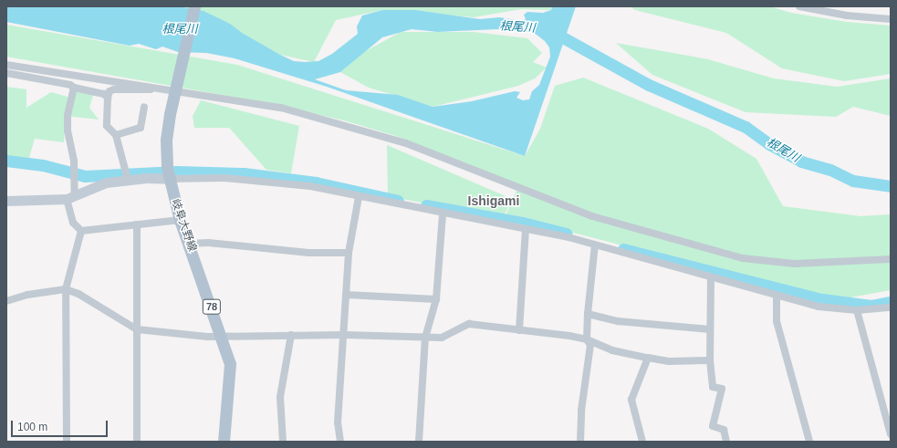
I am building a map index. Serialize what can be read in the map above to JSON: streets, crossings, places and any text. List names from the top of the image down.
{
  "streets": {
    "main road": ["岐阜大野線", "78"]
  },
  "districts": ["Ishigami"],
  "water": ["根尾川"],
  "scale_bar": "100 m"
}
